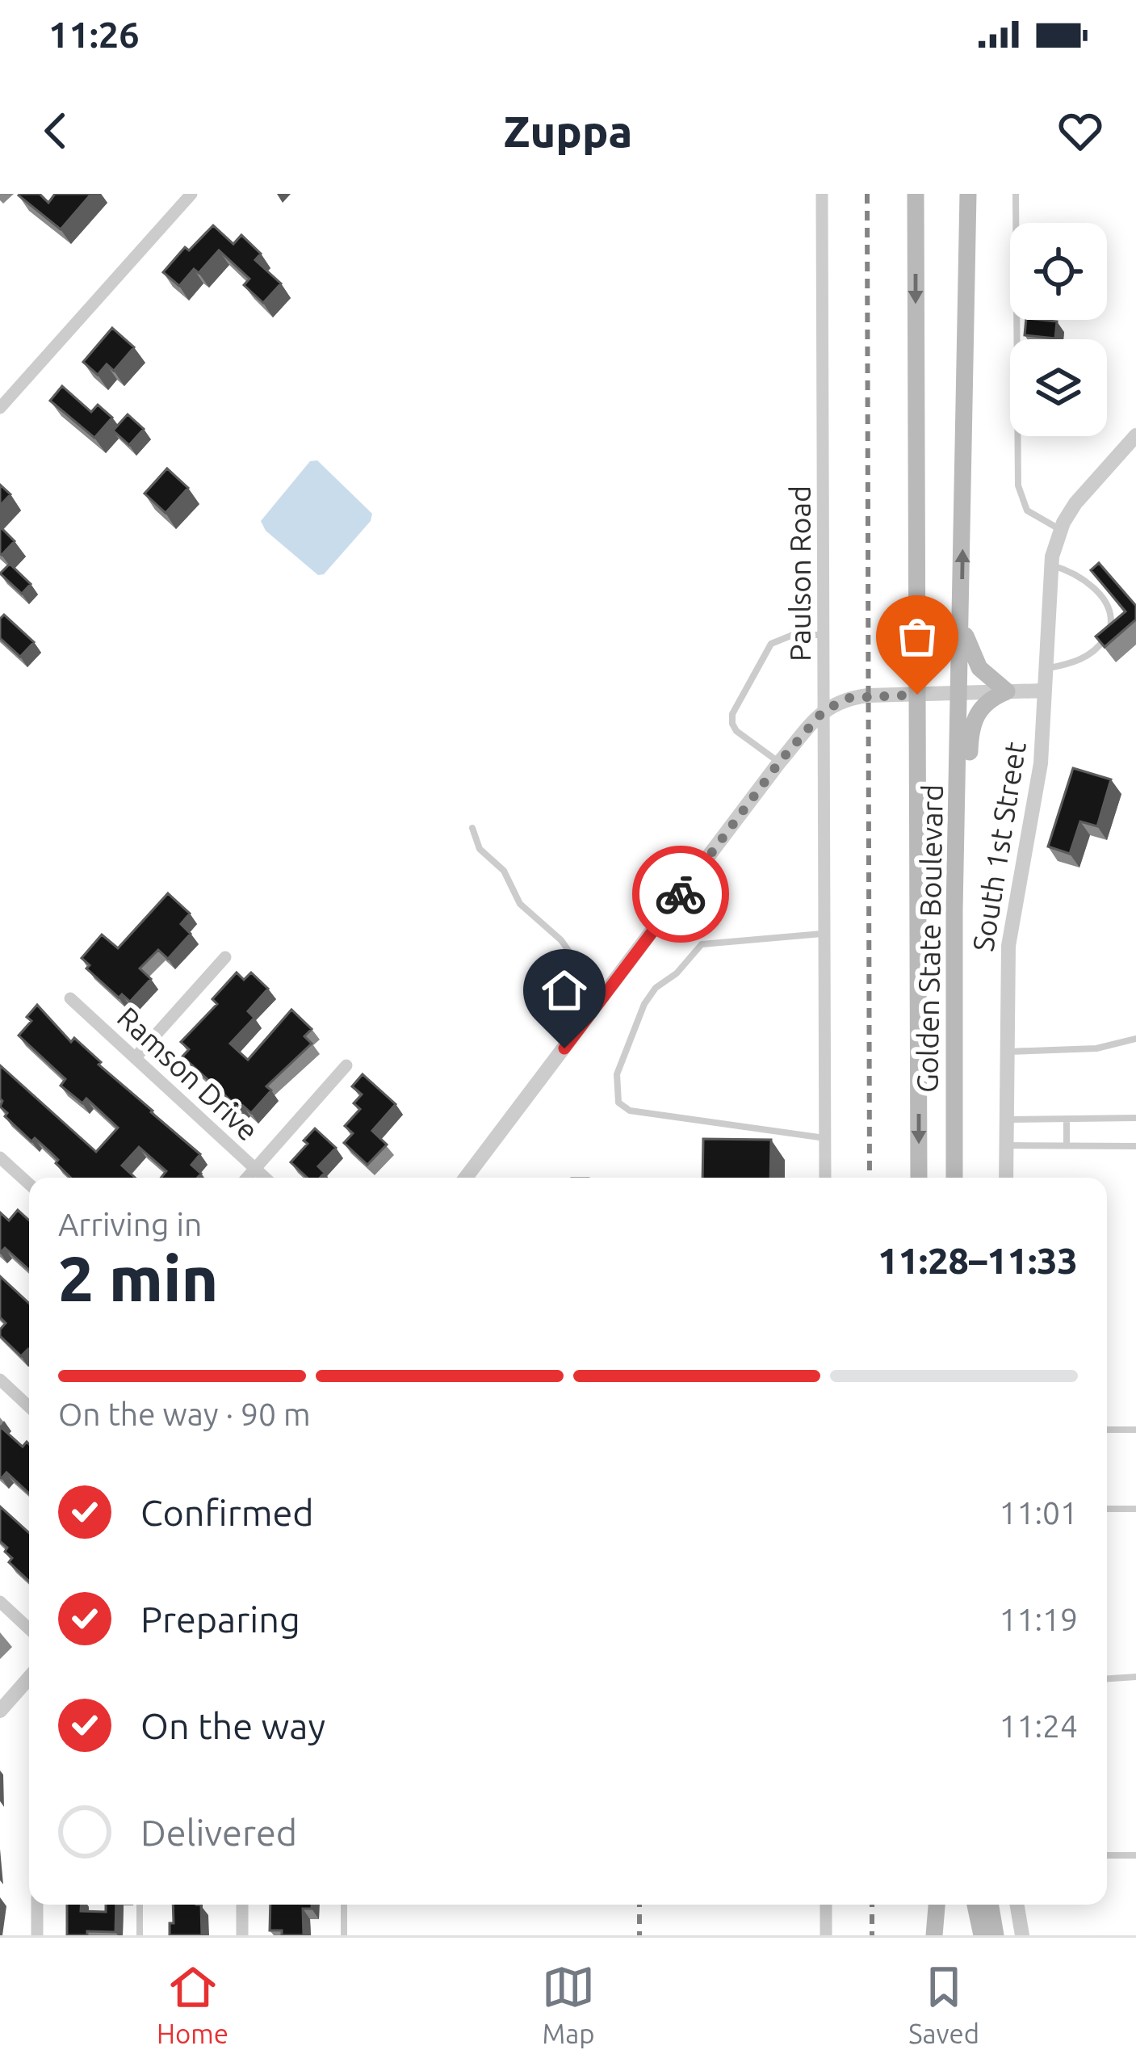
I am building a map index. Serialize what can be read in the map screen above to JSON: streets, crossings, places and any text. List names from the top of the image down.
{
  "streets": {
    "main road": ["Golden State Boulevard"],
    "street": ["Paulson Road", "South 1st Street", "Ramson Drive"]
  },
  "page": {
    "status": "11:26",
    "header": "Zuppa",
    "heading": ["2 min", "Arriving in", "11:28–11:33"],
    "bar": "On the way · 90 m",
    "list": [
      ["Confirmed", "11:01"],
      ["Preparing", "11:19"],
      ["On the way", "11:24"],
      "Delivered"
    ],
    "tabs": ["Home", "Map", "Saved"]
  }
}
